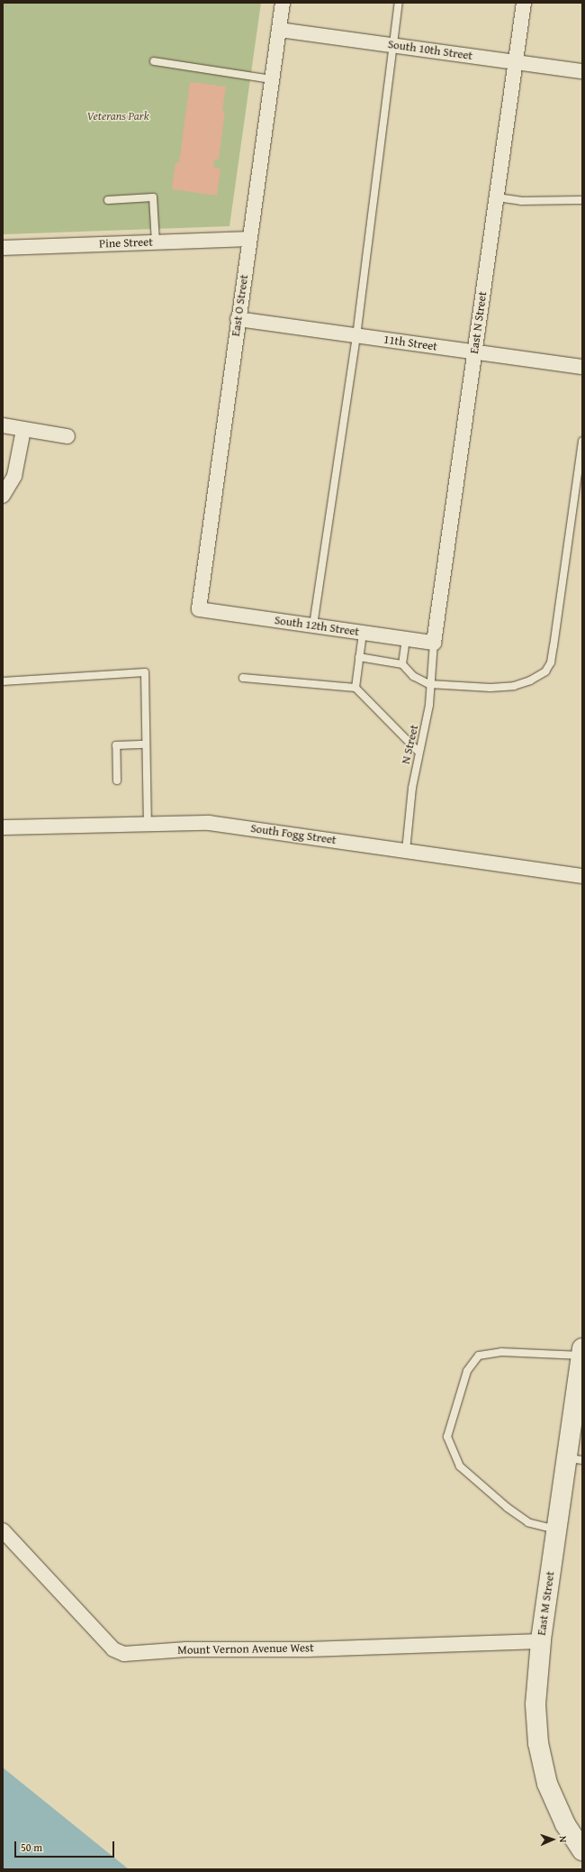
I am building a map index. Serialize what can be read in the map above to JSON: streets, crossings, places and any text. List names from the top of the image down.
{
  "streets": {
    "street": [
      "South 10th Street",
      "Pine Street",
      "East O Street",
      "East N Street",
      "11th Street",
      "South 12th Street",
      "South Fogg Street",
      "East M Street",
      "Mount Vernon Avenue West"
    ],
    "lane": ["N Street"]
  },
  "crossings": [
    ["South 10th Street", "East O Street"],
    ["South 10th Street", "East N Street"],
    ["Pine Street", "East O Street"],
    ["East O Street", "11th Street"],
    ["East O Street", "South 12th Street"],
    ["East N Street", "11th Street"],
    ["East N Street", "South 12th Street"],
    ["East N Street", "N Street"],
    ["South 12th Street", "N Street"],
    ["N Street", "South Fogg Street"],
    ["East M Street", "Mount Vernon Avenue West"]
  ],
  "parks": ["Veterans Park"],
  "scale_bar": "50 m",
  "north": "right"
}
